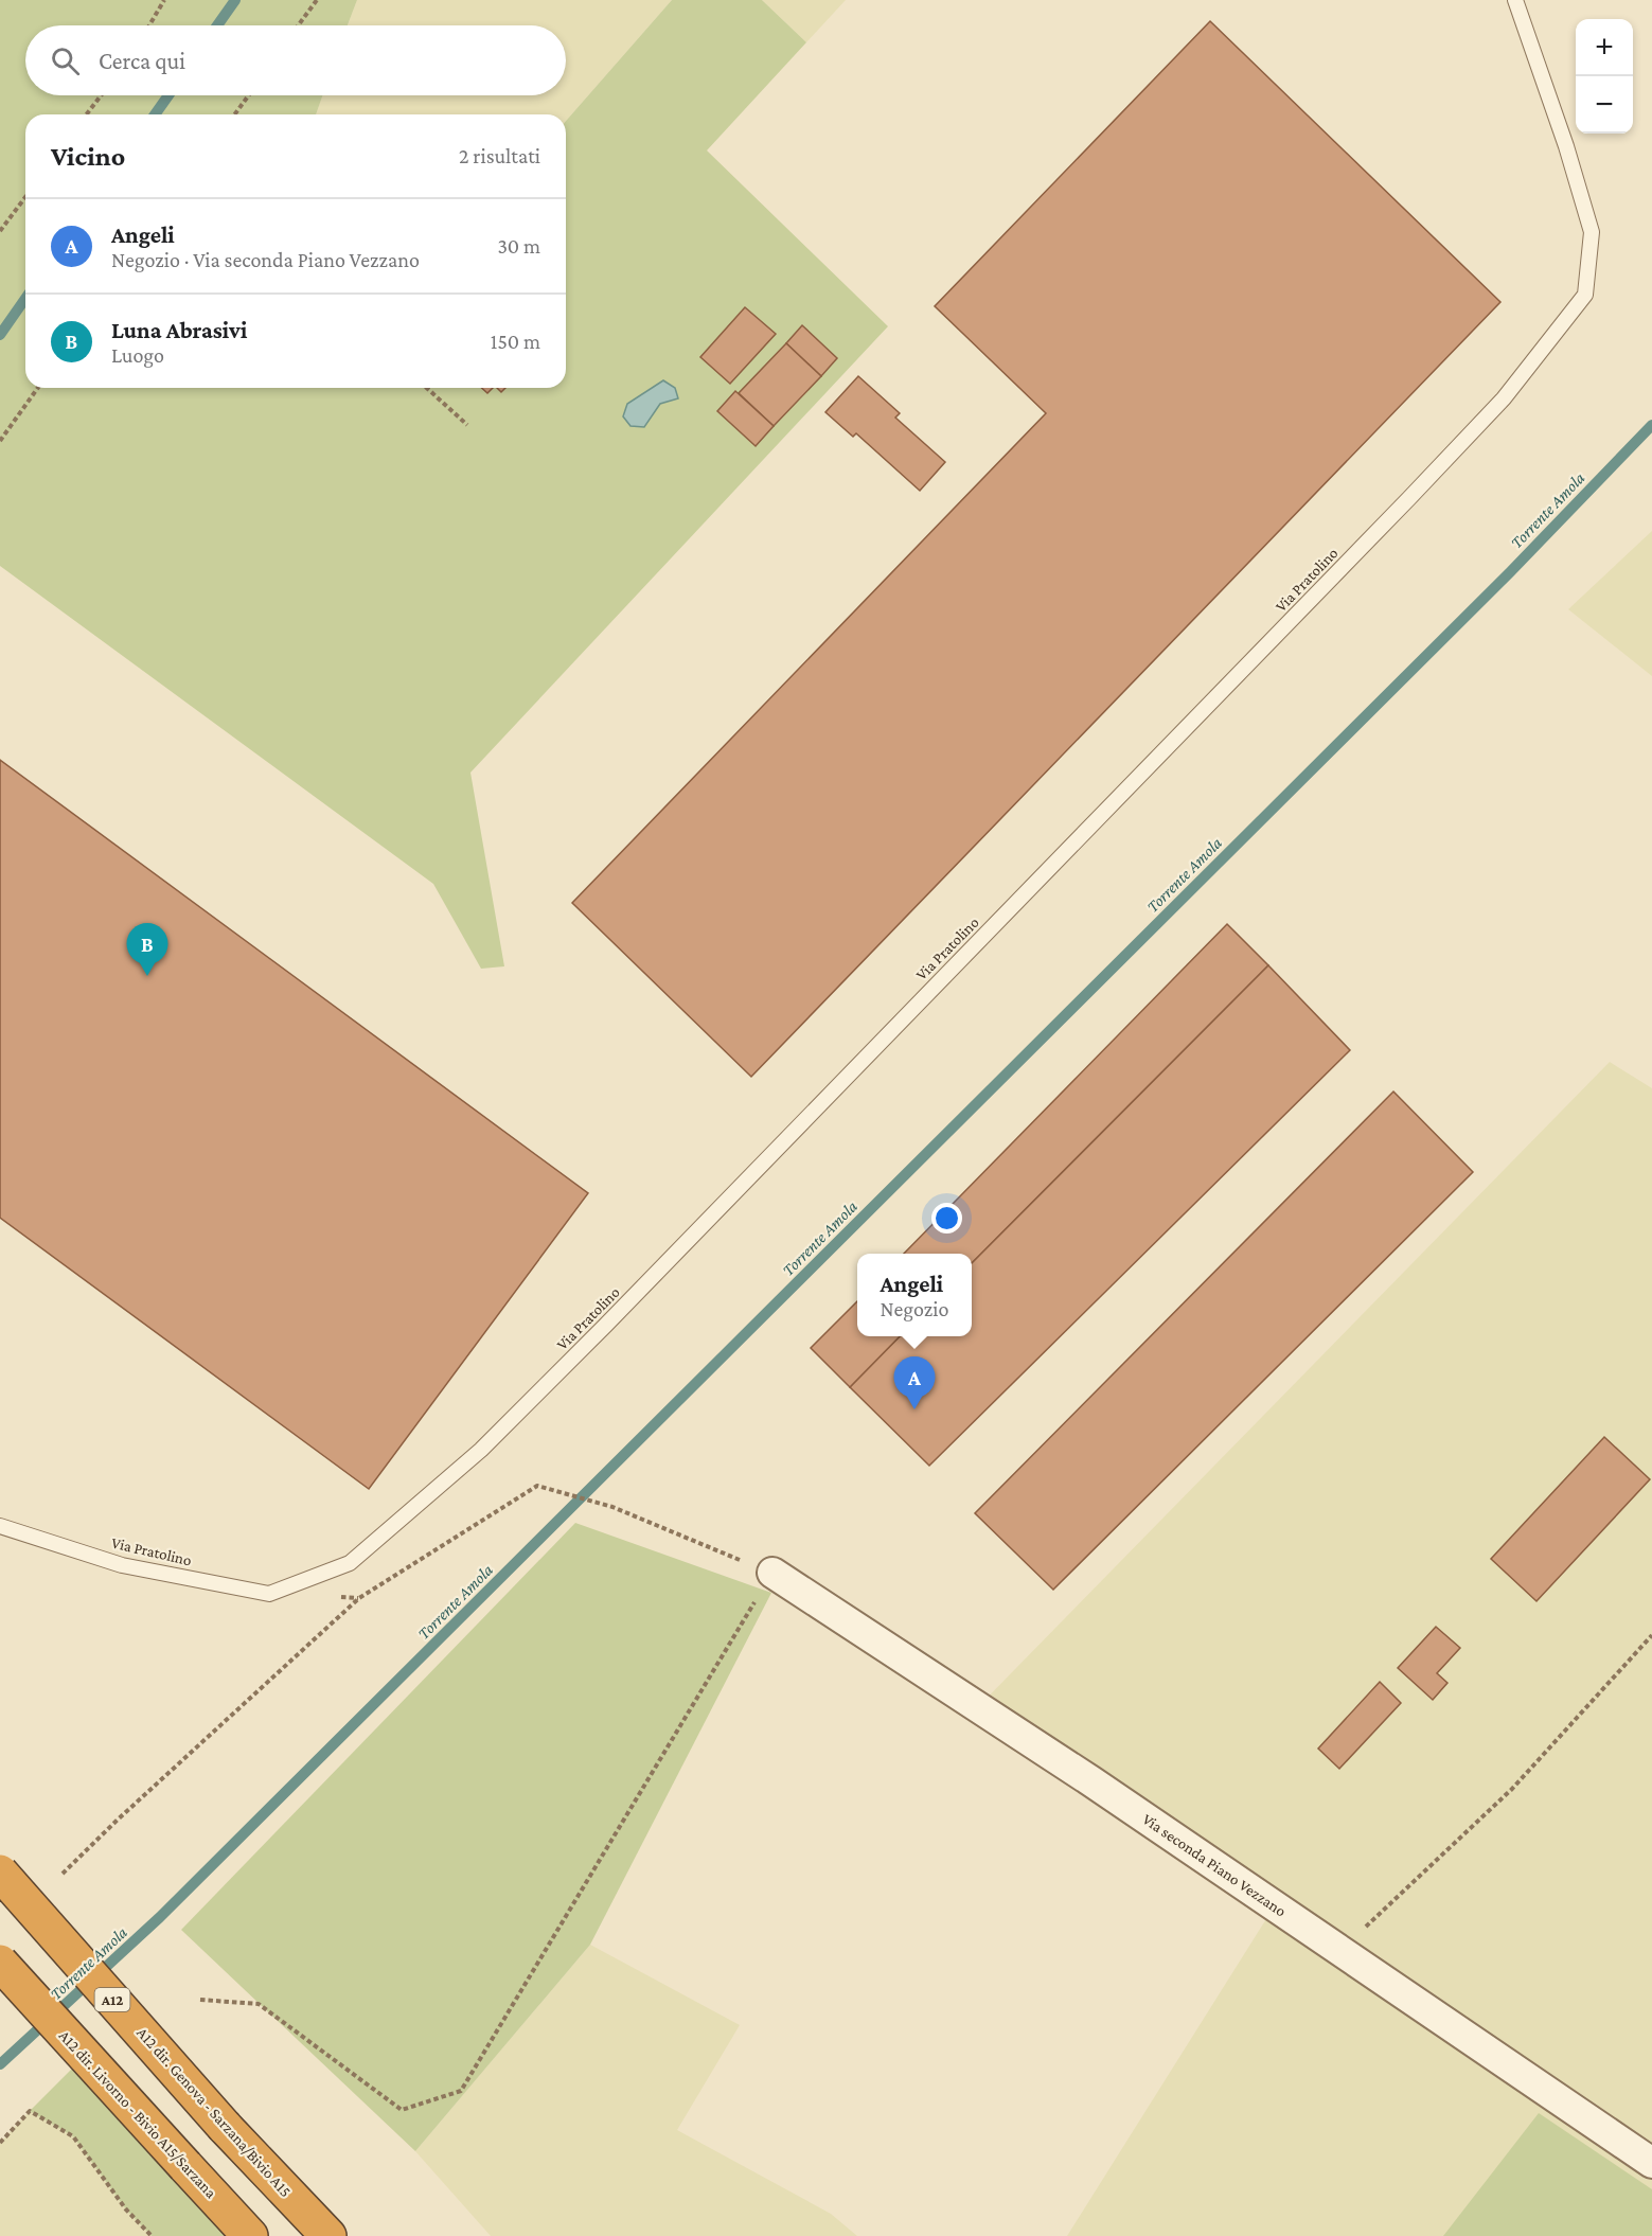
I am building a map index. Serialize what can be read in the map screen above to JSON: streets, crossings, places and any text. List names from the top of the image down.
{
  "streets": {
    "highway": ["A12", "A12 dir. Genova - Sarzana/Bivio A15", "A12 dir. Livorno - Bivio A15/Sarzana"],
    "street": ["Via seconda Piano Vezzano"],
    "lane": ["Via Pratolino"]
  },
  "water": ["Torrente Amola"],
  "page": {
    "map_buttons": ["+", "−"],
    "search": "Cerca qui",
    "heading": ["Vicino", "2 risultati"],
    "list": [
      {
        "mark": "A",
        "name": "Angeli",
        "note": "Negozio · Via seconda Piano Vezzano",
        "value": "30 m"
      },
      {
        "mark": "B",
        "name": "Luna Abrasivi",
        "note": "Luogo",
        "value": "150 m"
      }
    ],
    "pins": ["B", "A"],
    "popup": ["Angeli", "Negozio"]
  }
}
